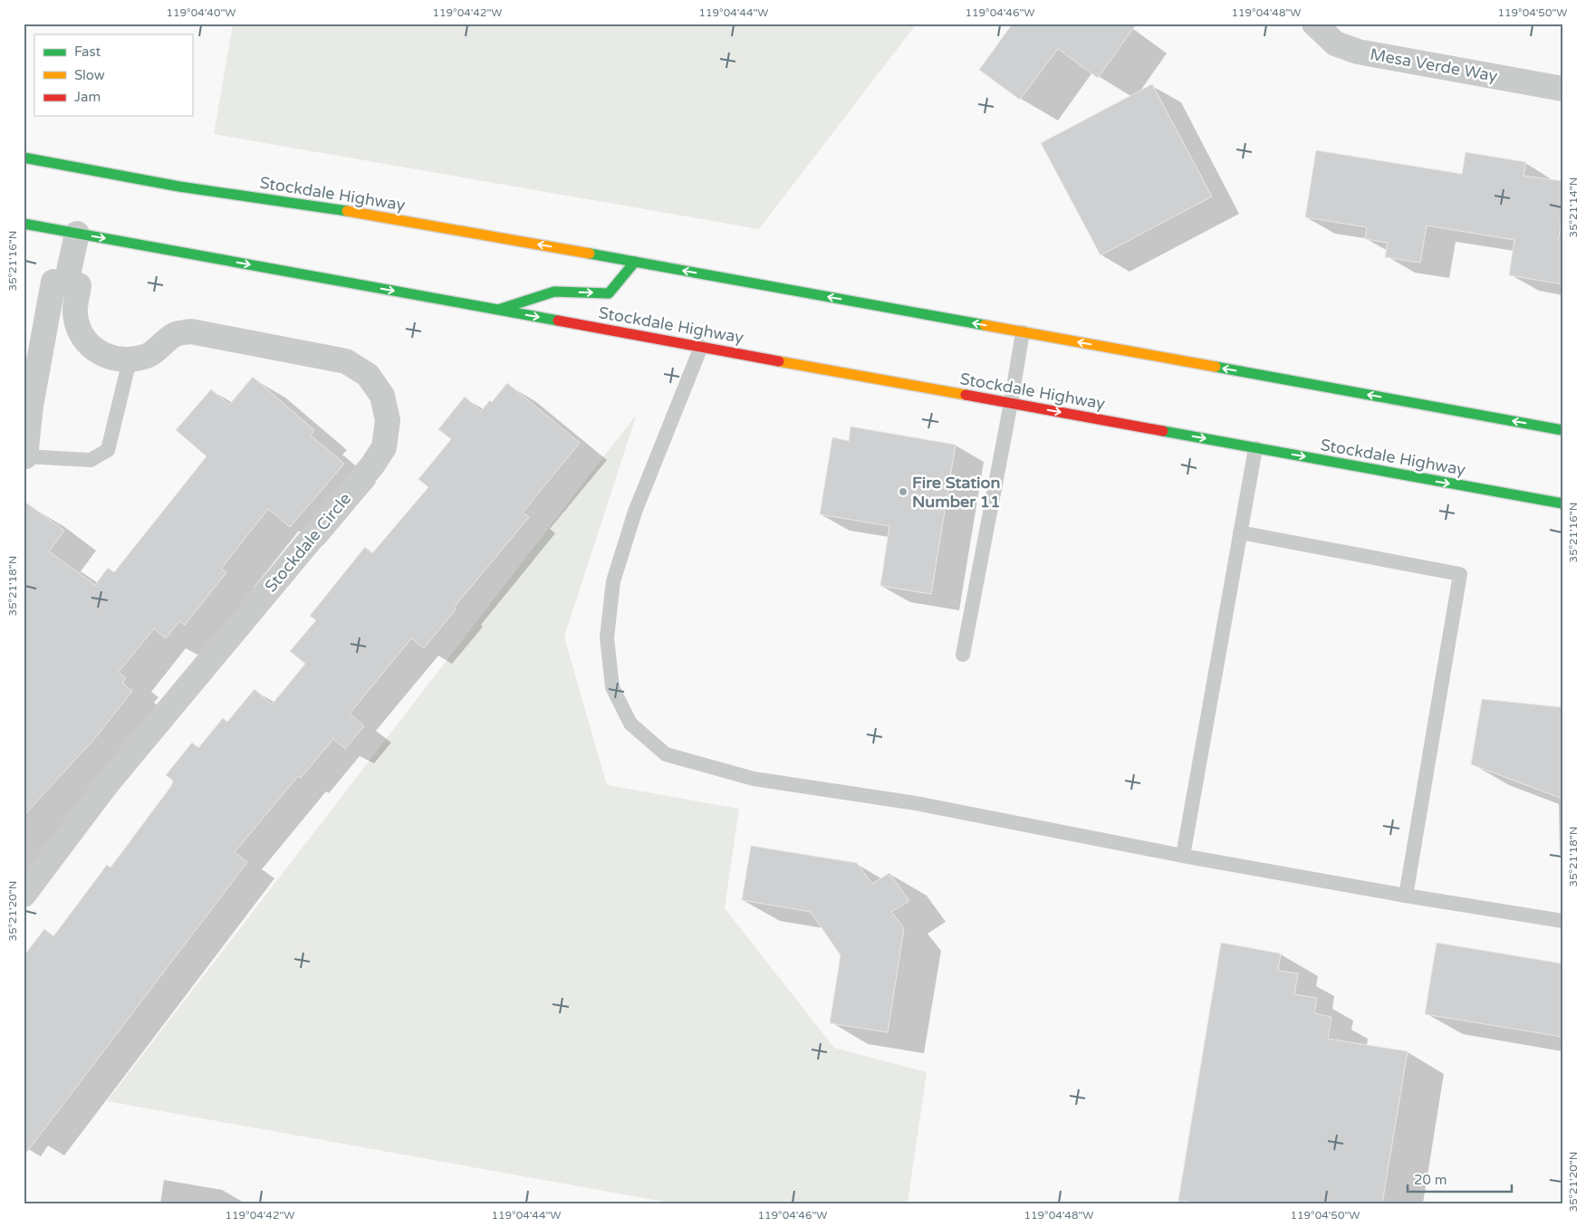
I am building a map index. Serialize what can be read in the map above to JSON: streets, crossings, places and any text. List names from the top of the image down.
{
  "streets": {
    "main road": ["Stockdale Highway"],
    "street": ["Mesa Verde Way", "Stockdale Circle"]
  },
  "places": ["Fire Station Number 11"],
  "legend": ["Fast", "Slow", "Jam"],
  "scale_bar": "20 m",
  "coordinates": [
    "119°04'40\"W",
    "119°04'42\"W",
    "119°04'44\"W",
    "119°04'46\"W",
    "119°04'48\"W",
    "119°04'50\"W",
    "35°21'14\"N",
    "35°21'16\"N",
    "35°21'18\"N",
    "35°21'20\"N"
  ]
}
